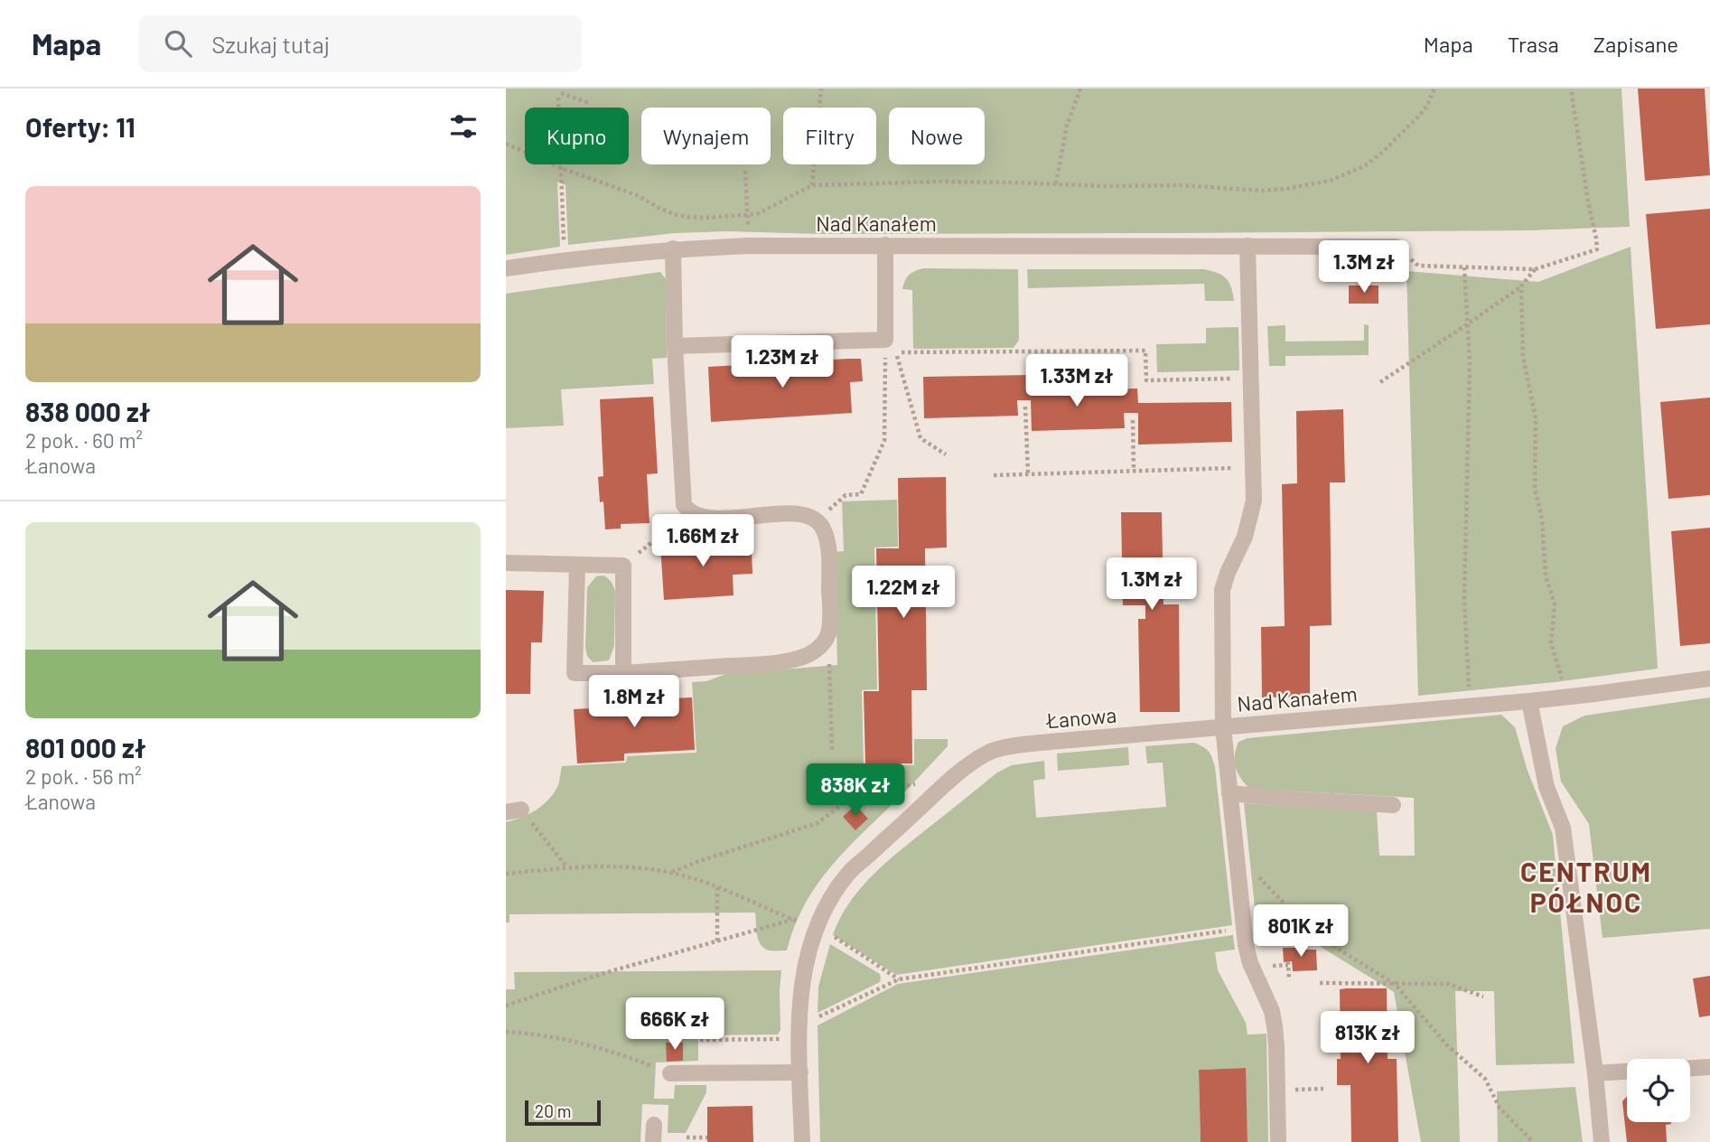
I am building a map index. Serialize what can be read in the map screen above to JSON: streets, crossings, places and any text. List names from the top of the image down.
{
  "streets": {
    "street": ["Nad Kanałem", "Łanowa"]
  },
  "crossings": [
    ["Nad Kanałem", "Łanowa"]
  ],
  "districts": ["CENTRUM PÓŁNOC"],
  "scale_bar": "20 m",
  "page": {
    "header": "Mapa",
    "search": "Szukaj tutaj",
    "nav": ["Mapa", "Trasa", "Zapisane"],
    "heading": "Oferty: 11",
    "chip": [
      "Kupno",
      "Wynajem",
      "Filtry",
      "Nowe"
    ],
    "list": [
      {
        "name": "838 000 zł",
        "note": "2 pok. · 60 m² · Łanowa"
      },
      {
        "name": "801 000 zł",
        "note": "2 pok. · 56 m² · Łanowa"
      }
    ],
    "price": [
      "1.3M zł",
      "1.23M zł",
      "1.33M zł",
      "1.66M zł",
      "1.3M zł",
      "1.22M zł",
      "1.8M zł",
      "838K zł",
      "801K zł",
      "666K zł",
      "813K zł"
    ],
    "scale": "20 m"
  }
}
